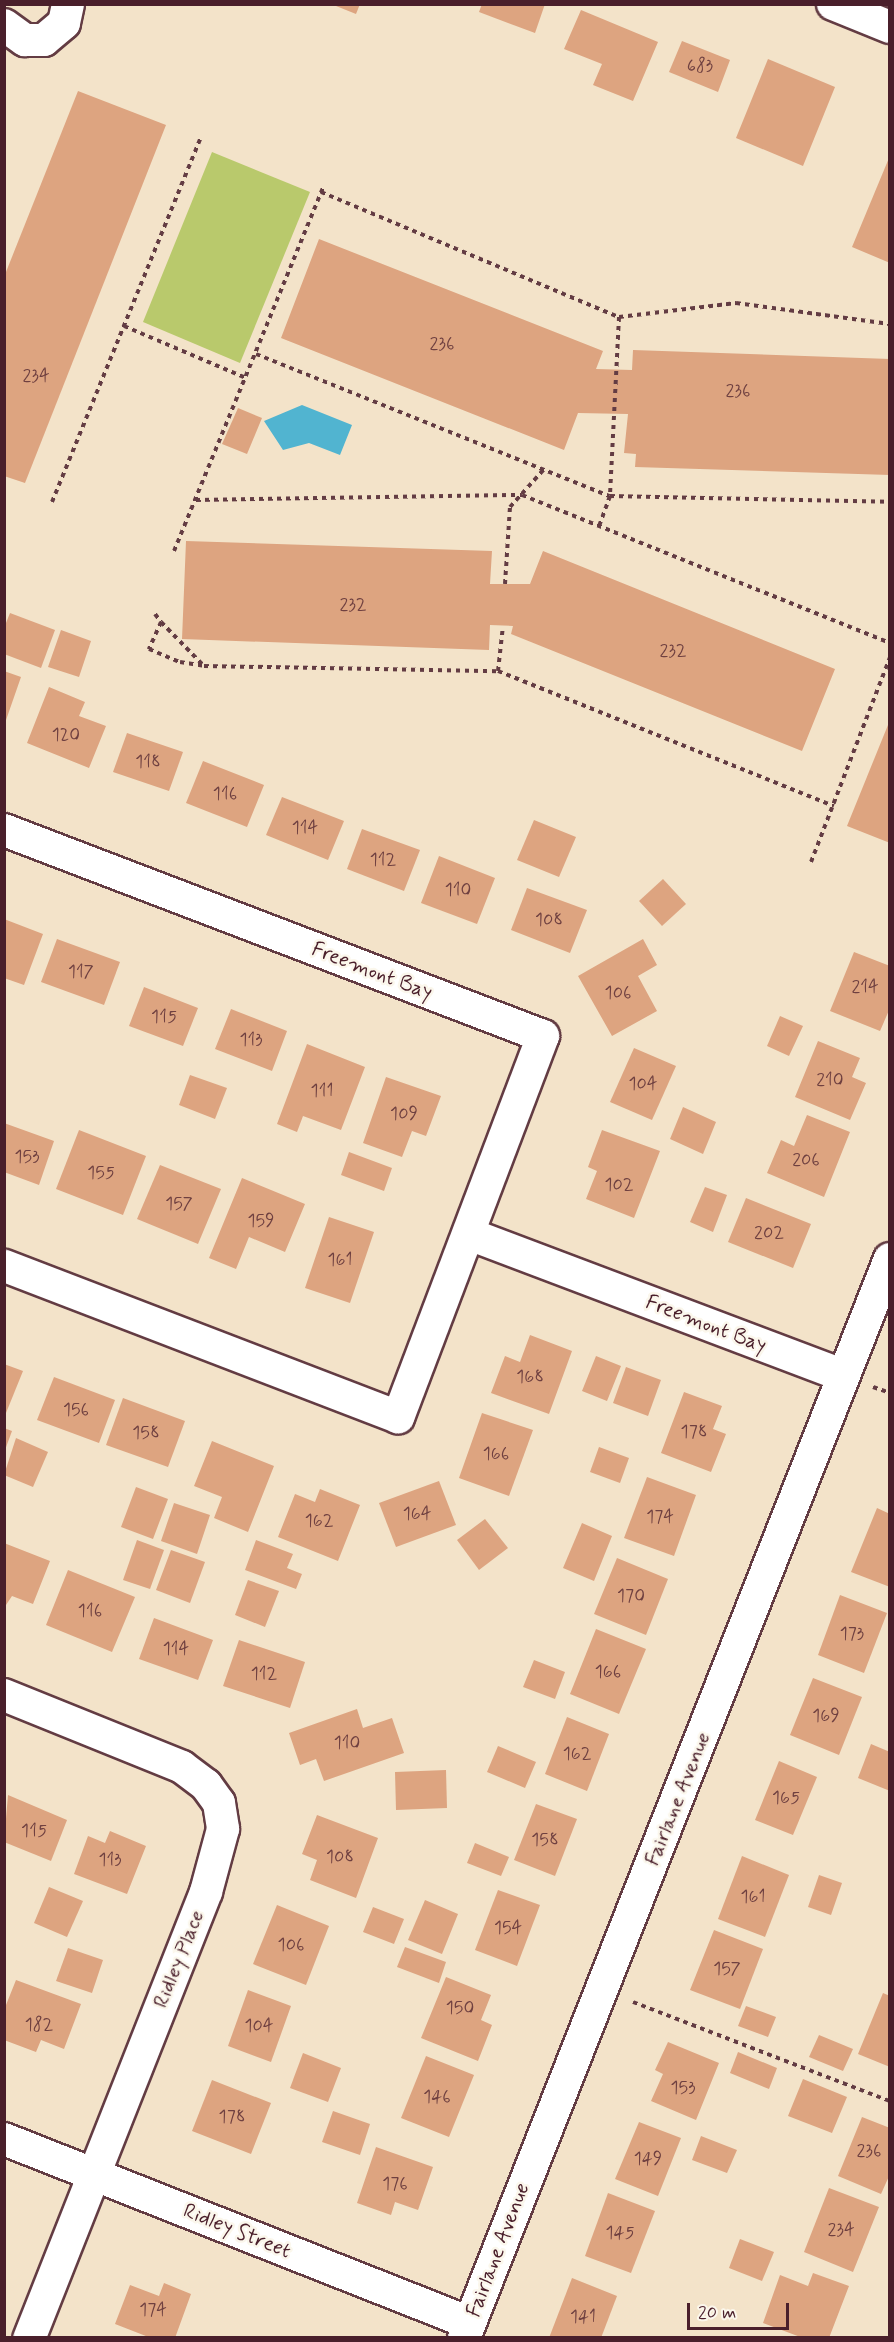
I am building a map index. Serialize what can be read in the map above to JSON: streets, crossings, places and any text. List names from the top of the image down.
{
  "streets": {
    "street": [
      "Freemont Bay",
      "Fairlane Avenue",
      "Ridley Place",
      "Ridley Street"
    ]
  },
  "crossings": [
    ["Freemont Bay", "Fairlane Avenue"],
    ["Fairlane Avenue", "Ridley Street"],
    ["Ridley Place", "Ridley Street"]
  ],
  "house_numbers": [
    "683",
    "236",
    "234",
    "236",
    "232",
    "232",
    "120",
    "118",
    "116",
    "114",
    "112",
    "110",
    "108",
    "117",
    "214",
    "106",
    "115",
    "113",
    "210",
    "104",
    "111",
    "109",
    "153",
    "206",
    "155",
    "102",
    "157",
    "159",
    "202",
    "161",
    "168",
    "156",
    "178",
    "158",
    "166",
    "164",
    "174",
    "162",
    "170",
    "116",
    "173",
    "114",
    "166",
    "112",
    "169",
    "110",
    "162",
    "165",
    "115",
    "158",
    "108",
    "113",
    "161",
    "154",
    "106",
    "157",
    "150",
    "182",
    "104",
    "153",
    "146",
    "178",
    "236",
    "149",
    "176",
    "234",
    "145",
    "174",
    "141"
  ],
  "scale_bar": "20 m"
}
